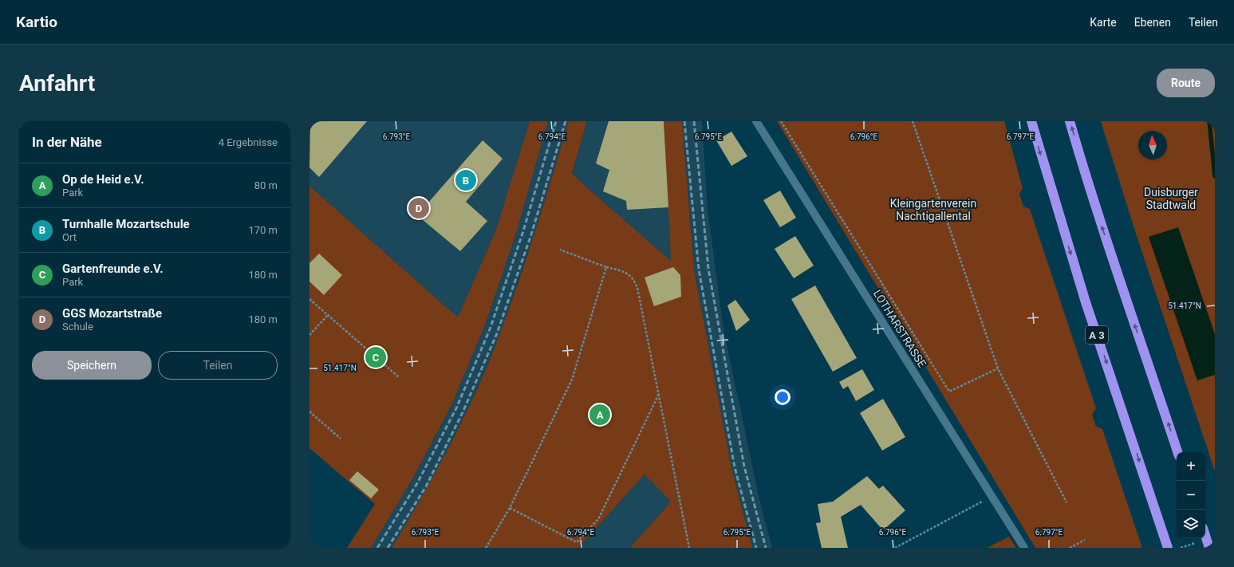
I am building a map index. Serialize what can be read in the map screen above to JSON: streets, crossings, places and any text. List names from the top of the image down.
{
  "streets": {
    "highway": ["A 3"],
    "street": ["LOTHARSTRASSE"]
  },
  "parks": ["Duisburger Stadtwald", "Kleingartenverein Nachtigallental"],
  "north": "top",
  "page": {
    "header": "Kartio",
    "nav": ["Karte", "Ebenen", "Teilen"],
    "buttons": [
      "Route",
      ["Speichern", "Teilen"]
    ],
    "title": "Anfahrt",
    "heading": ["In der Nähe", "4 Ergebnisse"],
    "list": [
      {
        "mark": "A",
        "name": "Op de Heid e.V.",
        "note": "Park",
        "value": "80 m"
      },
      {
        "mark": "B",
        "name": "Turnhalle Mozartschule",
        "note": "Ort",
        "value": "170 m"
      },
      {
        "mark": "C",
        "name": "Gartenfreunde e.V.",
        "note": "Park",
        "value": "180 m"
      },
      {
        "mark": "D",
        "name": "GGS Mozartstraße",
        "note": "Schule",
        "value": "180 m"
      }
    ],
    "pins": [
      "B",
      "D",
      "C",
      "A"
    ],
    "map_buttons": ["+", "−"]
  },
  "coordinates": [
    "6.793°E",
    "6.794°E",
    "6.795°E",
    "6.796°E",
    "6.797°E",
    "51.417°N"
  ]
}
